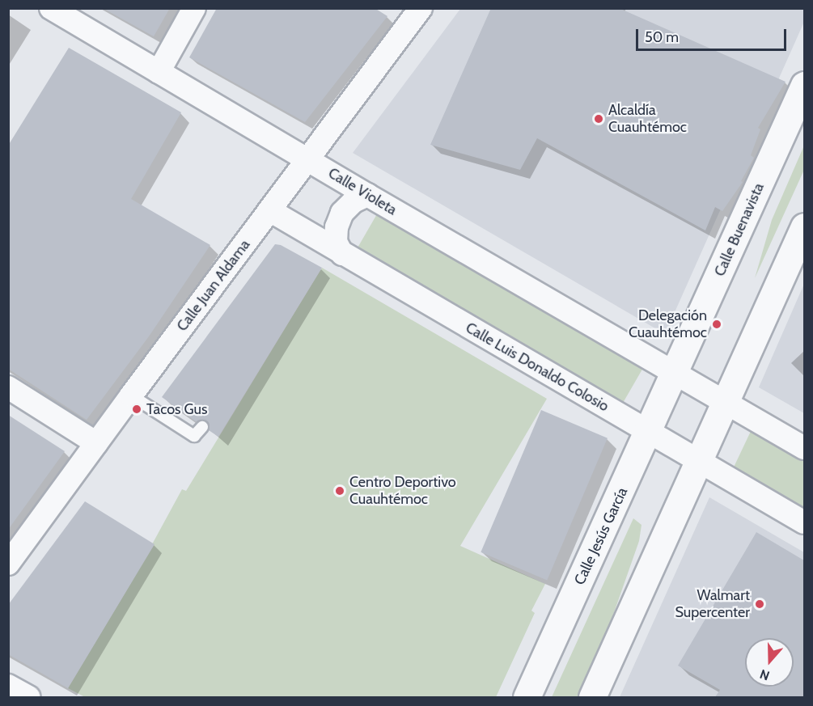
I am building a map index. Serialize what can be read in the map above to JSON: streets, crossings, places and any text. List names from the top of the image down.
{
  "streets": {
    "street": [
      "Calle Violeta",
      "Calle Buenavista",
      "Calle Juan Aldama",
      "Calle Luis Donaldo Colosio",
      "Calle Jesús García"
    ]
  },
  "crossings": [
    ["Calle Violeta", "Calle Buenavista"],
    ["Calle Violeta", "Calle Juan Aldama"],
    ["Calle Violeta", "Calle Jesús García"],
    ["Calle Buenavista", "Calle Jesús García"],
    ["Calle Juan Aldama", "Calle Luis Donaldo Colosio"],
    ["Calle Luis Donaldo Colosio", "Calle Jesús García"]
  ],
  "places": [
    "Alcaldía Cuauhtémoc",
    "Delegación Cuauhtémoc",
    "Tacos Gus",
    "Centro Deportivo Cuauhtémoc",
    "Walmart Supercenter"
  ],
  "scale_bar": "50 m",
  "north": "bottom"
}
